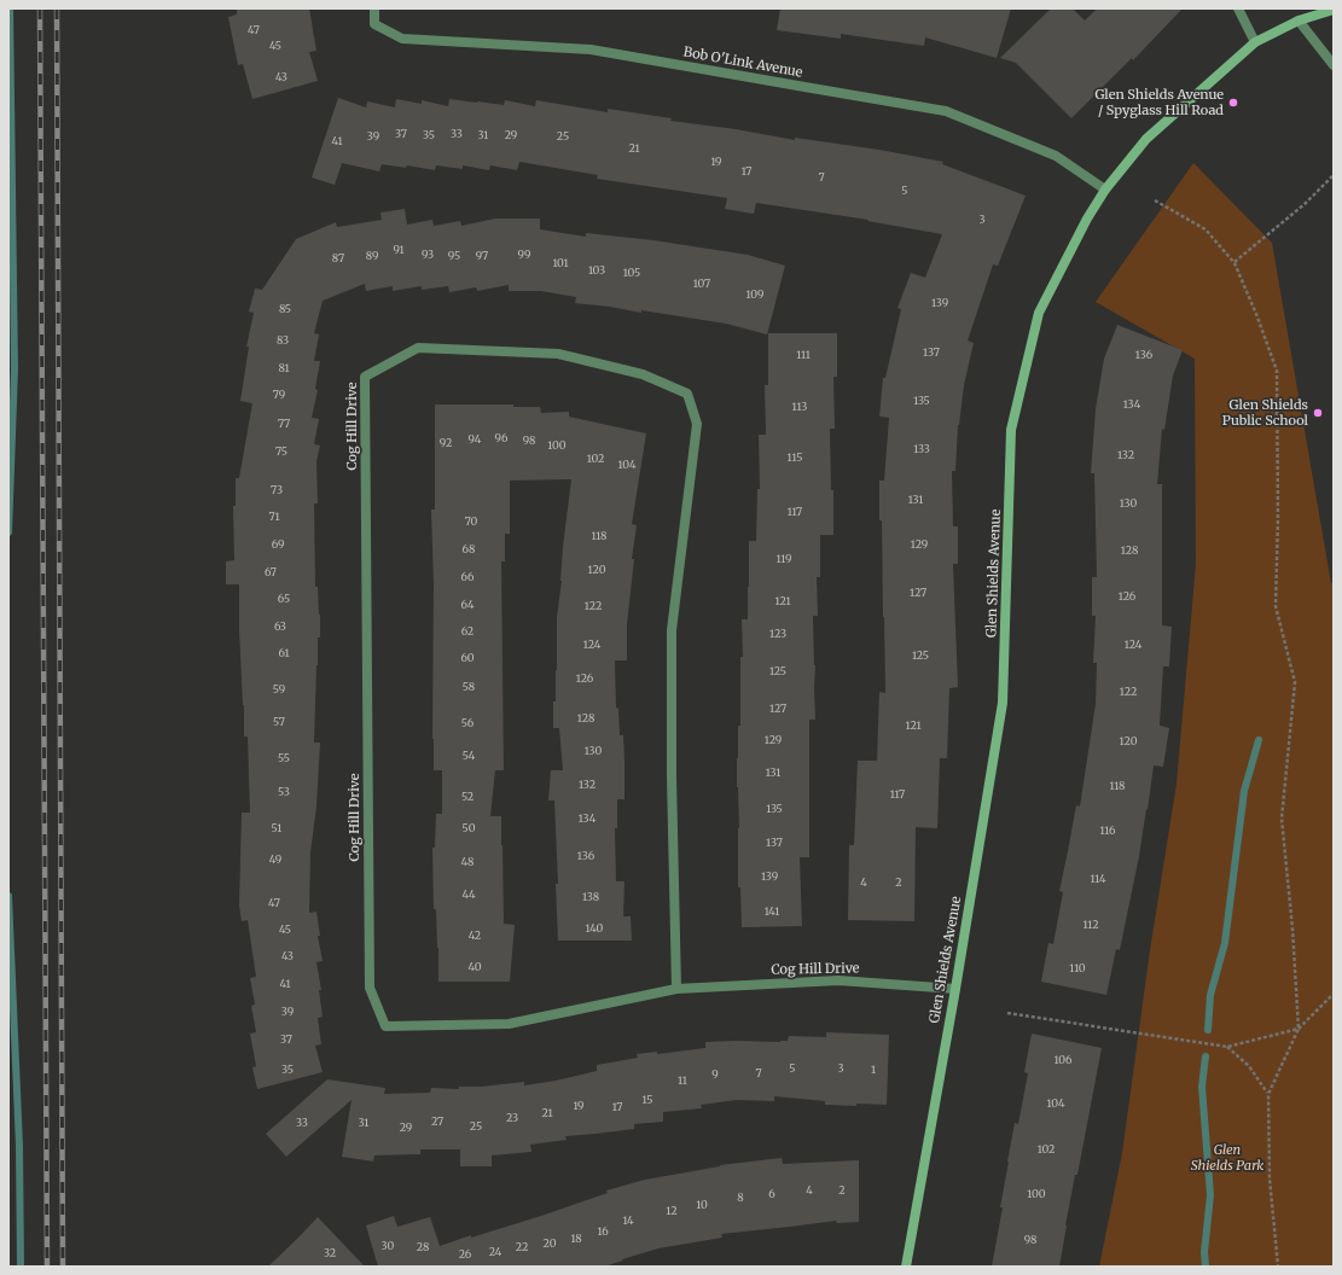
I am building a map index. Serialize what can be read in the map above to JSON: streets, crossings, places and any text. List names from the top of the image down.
{
  "streets": {
    "street": ["Bob O'Link Avenue", "Cog Hill Drive", "Glen Shields Avenue"]
  },
  "crossings": [
    ["Bob O'Link Avenue", "Glen Shields Avenue"],
    ["Cog Hill Drive", "Glen Shields Avenue"]
  ],
  "parks": ["Glen Shields Park"],
  "places": ["Glen Shields Avenue / Spyglass Hill Road", "Glen Shields Public School"],
  "house_numbers": [
    "47",
    "45",
    "43",
    "37",
    "33",
    "35",
    "31",
    "29",
    "39",
    "25",
    "41",
    "21",
    "19",
    "17",
    "7",
    "5",
    "3",
    "91",
    "93",
    "99",
    "89",
    "95",
    "97",
    "87",
    "101",
    "103",
    "105",
    "107",
    "109",
    "139",
    "85",
    "83",
    "137",
    "111",
    "136",
    "81",
    "79",
    "135",
    "134",
    "113",
    "77",
    "96",
    "94",
    "98",
    "92",
    "100",
    "133",
    "75",
    "132",
    "115",
    "102",
    "104",
    "73",
    "131",
    "130",
    "117",
    "71",
    "70",
    "118",
    "69",
    "129",
    "68",
    "128",
    "119",
    "120",
    "67",
    "66",
    "127",
    "126",
    "65",
    "121",
    "64",
    "122",
    "63",
    "62",
    "123",
    "124",
    "124",
    "61",
    "125",
    "60",
    "125",
    "126",
    "58",
    "59",
    "122",
    "127",
    "128",
    "57",
    "56",
    "121",
    "129",
    "120",
    "130",
    "54",
    "55",
    "131",
    "132",
    "118",
    "53",
    "117",
    "52",
    "135",
    "134",
    "51",
    "50",
    "116",
    "137",
    "136",
    "49",
    "48",
    "139",
    "114",
    "4",
    "2",
    "44",
    "138",
    "47",
    "141",
    "112",
    "140",
    "45",
    "42",
    "43",
    "40",
    "110",
    "41",
    "39",
    "37",
    "106",
    "5",
    "3",
    "35",
    "1",
    "7",
    "9",
    "11",
    "15",
    "104",
    "19",
    "17",
    "21",
    "23",
    "27",
    "33",
    "31",
    "25",
    "29",
    "102",
    "4",
    "2",
    "6",
    "100",
    "8",
    "10",
    "12",
    "14",
    "16",
    "18",
    "98",
    "20",
    "30",
    "28",
    "22",
    "24",
    "32",
    "26"
  ]
}
